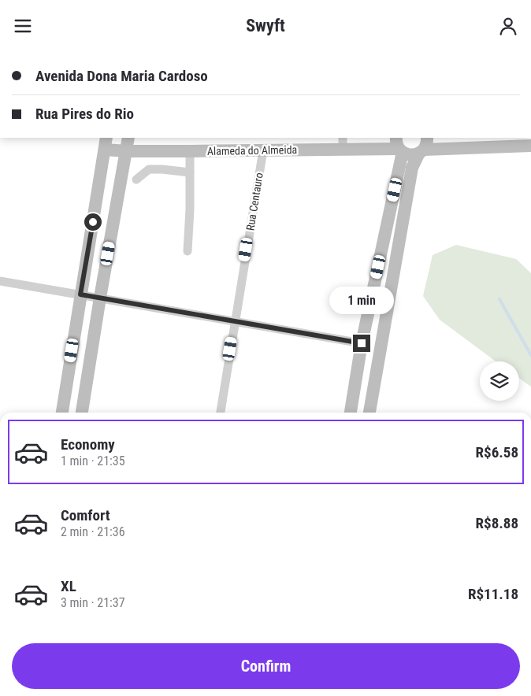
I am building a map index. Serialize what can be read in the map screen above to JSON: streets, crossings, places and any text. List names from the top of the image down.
{
  "streets": {
    "street": ["Alameda do Almeida", "Rua Centauro"]
  },
  "crossings": [
    ["Alameda do Almeida", "Rua Centauro"]
  ],
  "page": {
    "header": "Swyft",
    "banner": ["Avenida Dona Maria Cardoso", "Rua Pires do Rio"],
    "bubble": "1 min",
    "list": [
      {
        "name": "Economy",
        "note": "1 min · 21:35",
        "value": "R$6.58"
      },
      {
        "name": "Comfort",
        "note": "2 min · 21:36",
        "value": "R$8.88"
      },
      {
        "name": "XL",
        "note": "3 min · 21:37",
        "value": "R$11.18"
      }
    ],
    "buttons": "Confirm"
  }
}
